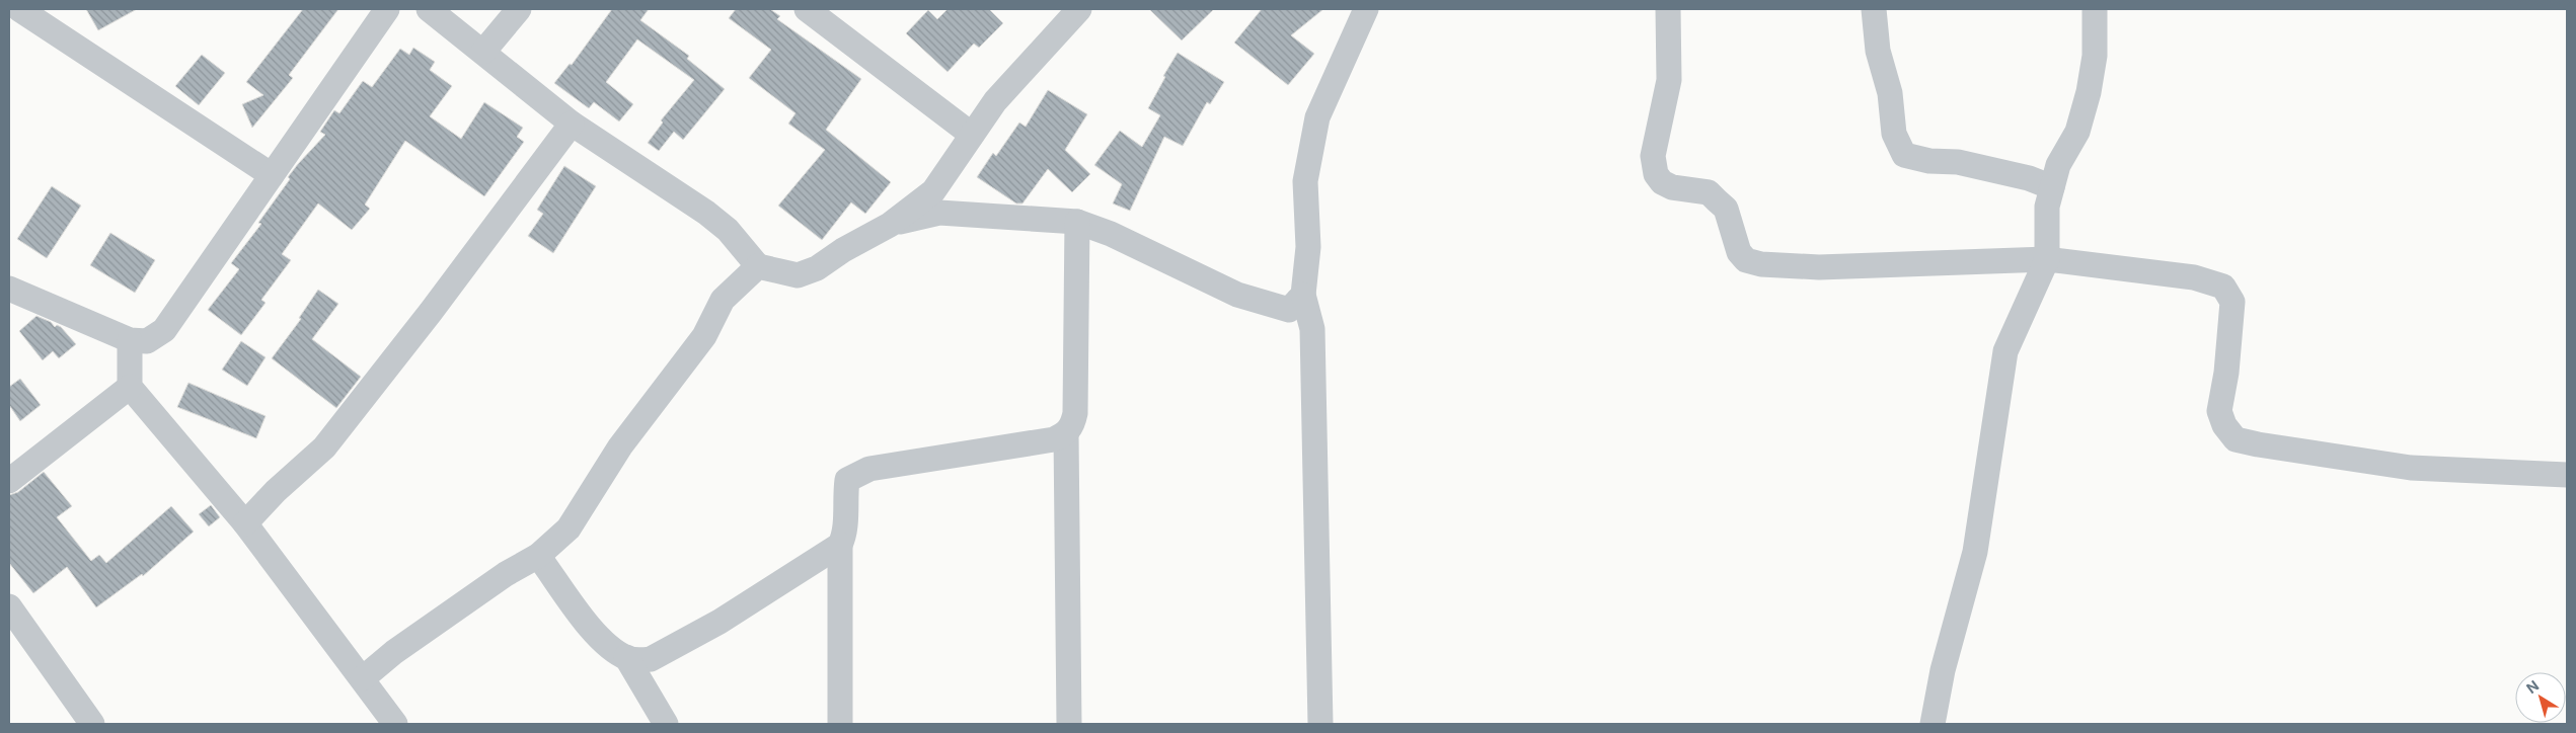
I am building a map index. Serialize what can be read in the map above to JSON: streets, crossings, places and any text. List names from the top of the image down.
{
  "north": "top left"
}
